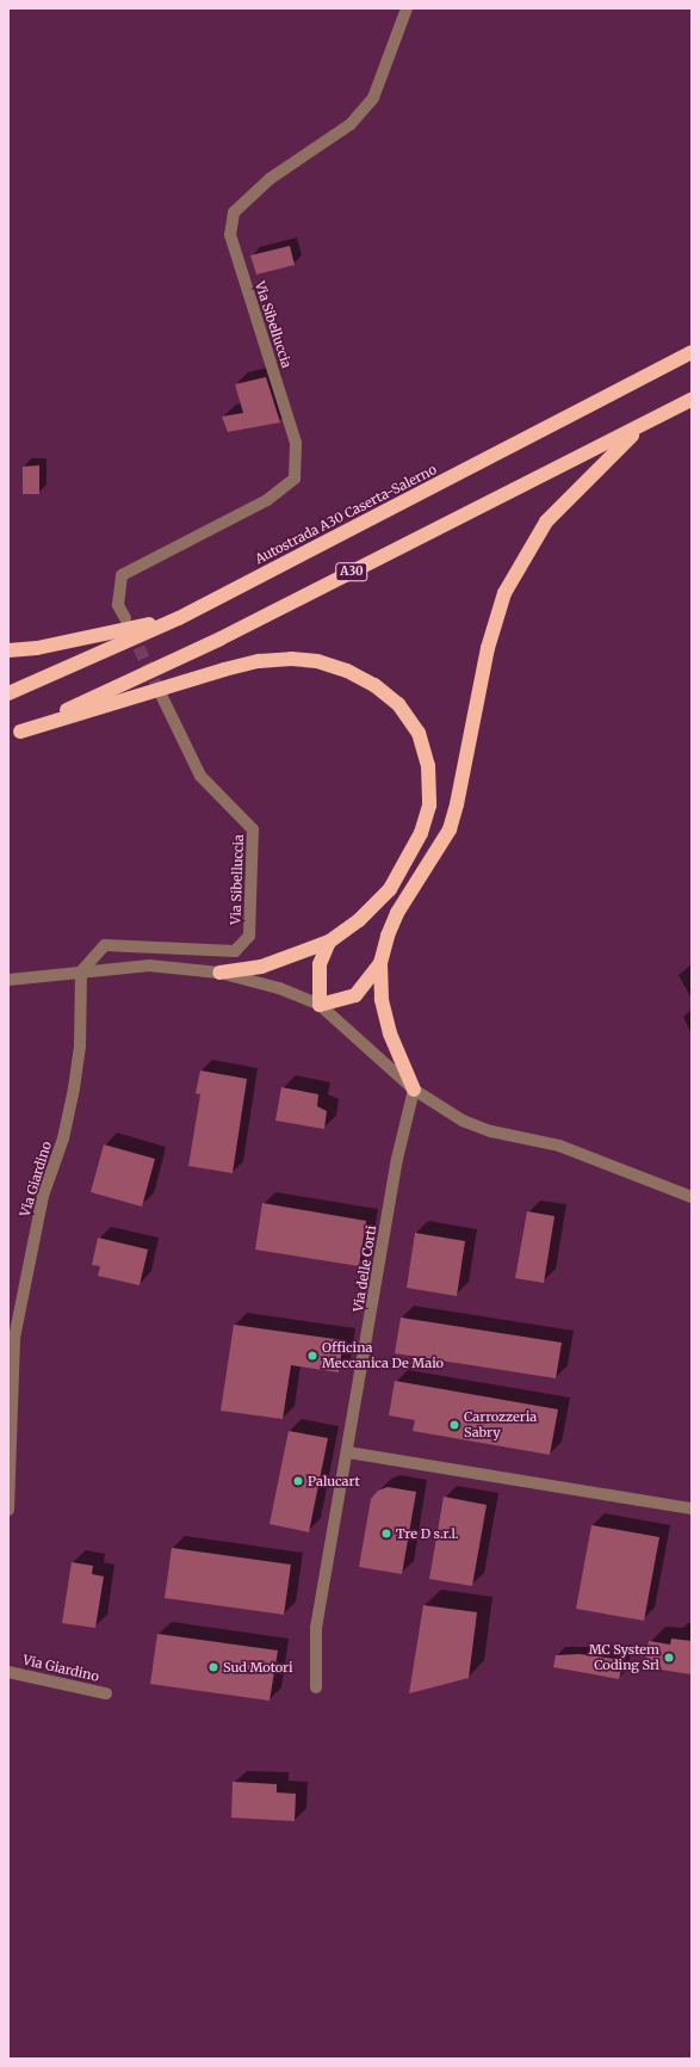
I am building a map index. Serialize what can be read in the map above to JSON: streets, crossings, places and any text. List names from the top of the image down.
{
  "streets": {
    "highway": ["Autostrada A30 Caserta-Salerno", "A30"],
    "street": ["Via Sibelluccia", "Via Giardino", "Via delle Corti"]
  },
  "crossings": [
    ["Via Sibelluccia", "Via Giardino"]
  ],
  "places": [
    "Officina Meccanica De Maio",
    "Carrozzeria Sabry",
    "Palucart",
    "Tre D s.r.l.",
    "MC System Coding Srl",
    "Sud Motori"
  ]
}
